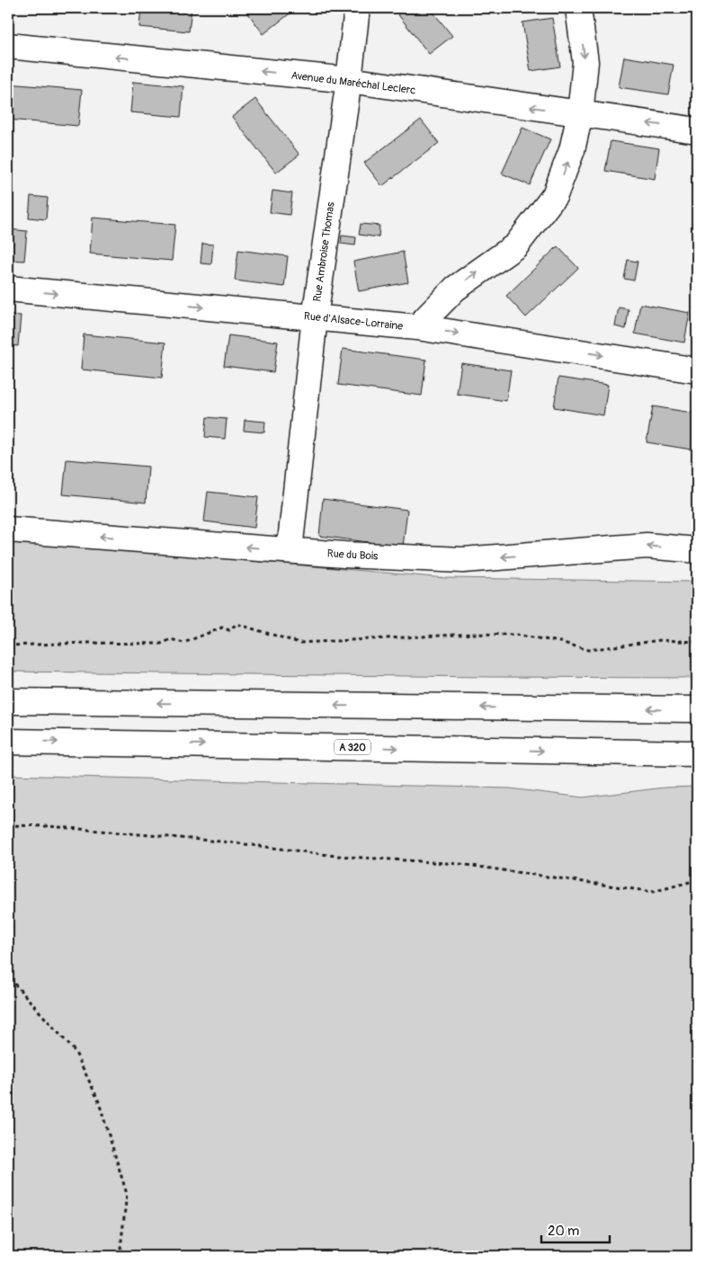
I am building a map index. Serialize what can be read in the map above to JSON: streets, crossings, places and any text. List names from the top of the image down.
{
  "streets": {
    "main road": [
      "Avenue du Maréchal Leclerc",
      "Rue Ambroise Thomas",
      "Rue d'Alsace-Lorraine",
      "Rue du Bois",
      "A 320"
    ]
  },
  "crossings": [
    ["Avenue du Maréchal Leclerc", "Rue Ambroise Thomas"],
    ["Rue Ambroise Thomas", "Rue d'Alsace-Lorraine"],
    ["Rue Ambroise Thomas", "Rue du Bois"]
  ],
  "one_way": ["Avenue du Maréchal Leclerc", "Rue d'Alsace-Lorraine"],
  "scale_bar": "20 m"
}
